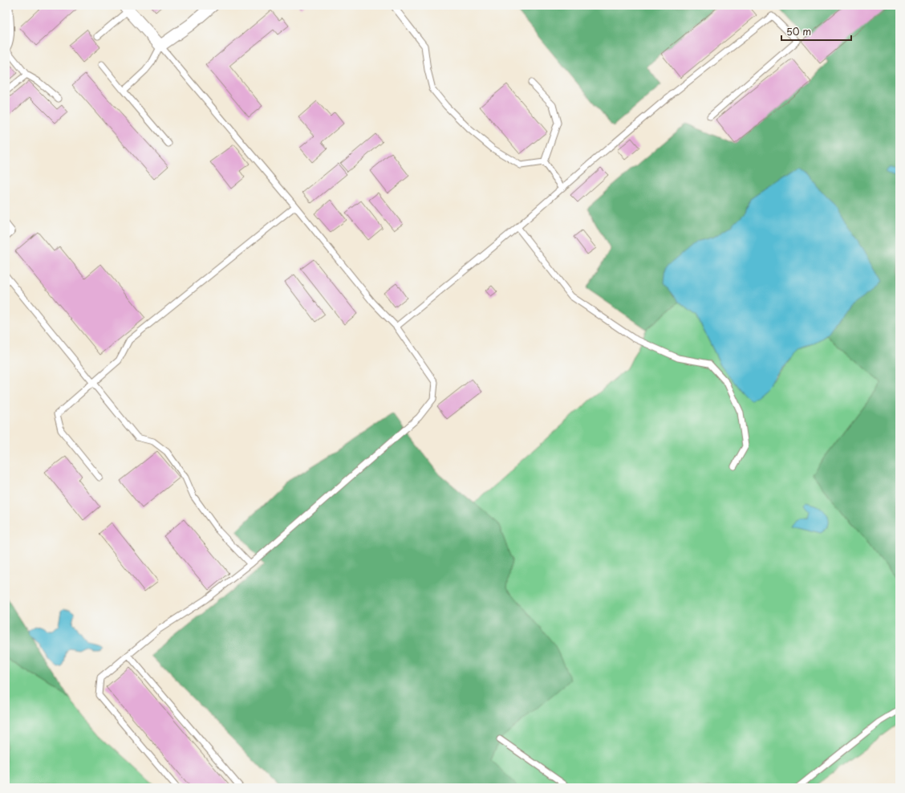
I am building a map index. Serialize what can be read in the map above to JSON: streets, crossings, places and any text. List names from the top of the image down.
{
  "scale_bar": "50 m"
}
